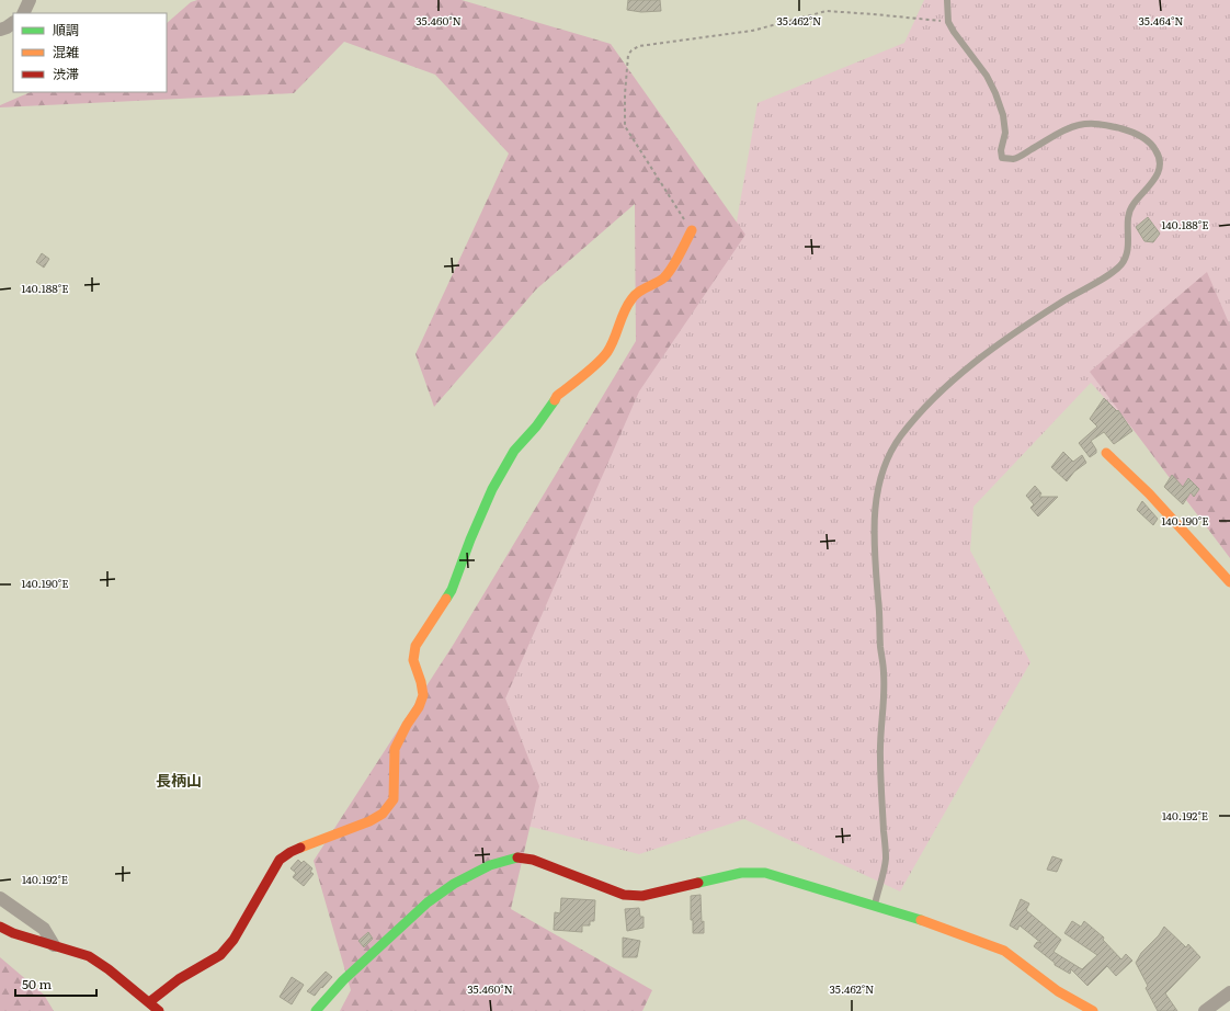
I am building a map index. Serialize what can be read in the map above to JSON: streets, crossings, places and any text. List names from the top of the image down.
{
  "districts": ["長柄山"],
  "legend": ["順調", "混雑", "渋滞"],
  "scale_bar": "50 m",
  "coordinates": [
    "35.460°N",
    "35.462°N",
    "35.464°N",
    "140.188°E",
    "140.190°E",
    "140.192°E"
  ]
}
